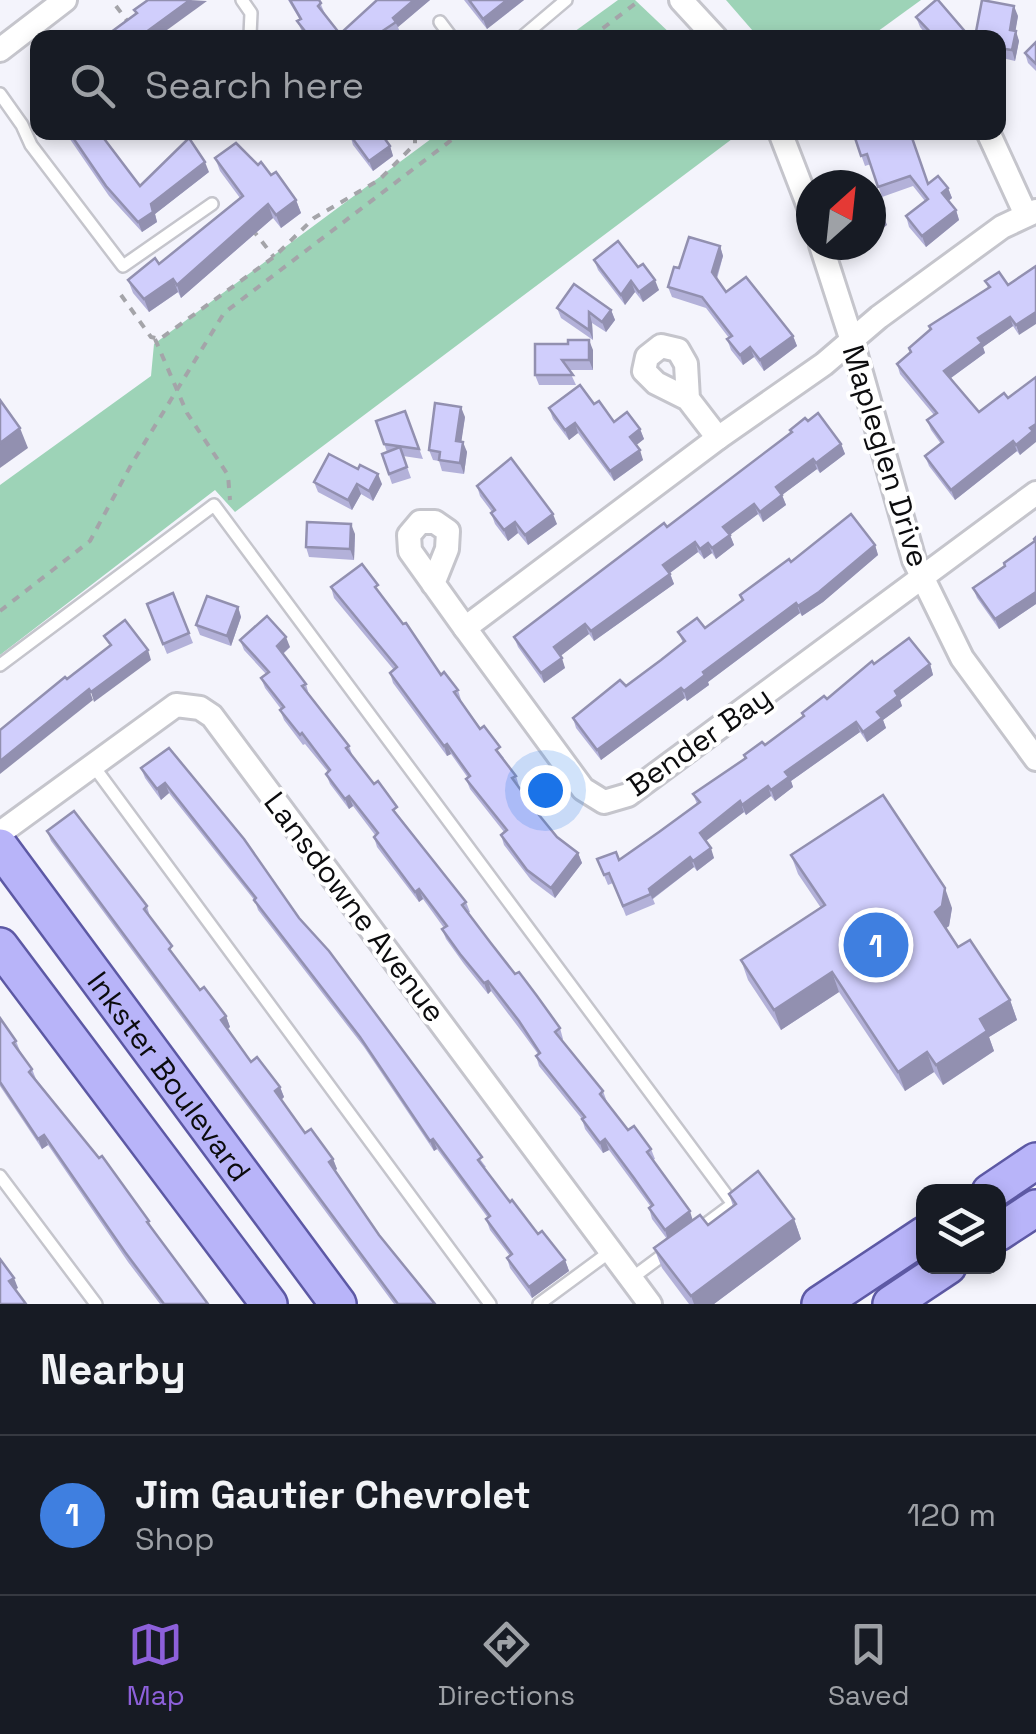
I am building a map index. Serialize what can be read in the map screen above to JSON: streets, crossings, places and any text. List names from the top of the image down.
{
  "streets": {
    "main road": ["Inkster Boulevard"],
    "street": ["Mapleglen Drive", "Bender Bay", "Lansdowne Avenue"]
  },
  "crossings": [
    ["Mapleglen Drive", "Bender Bay"]
  ],
  "north": "top right",
  "page": {
    "search": "Search here",
    "pins": "1",
    "heading": "Nearby",
    "list": [
      {
        "mark": "1",
        "name": "Jim Gautier Chevrolet",
        "note": "Shop",
        "value": "120 m"
      }
    ],
    "nav": ["Map", "Directions", "Saved"]
  }
}
